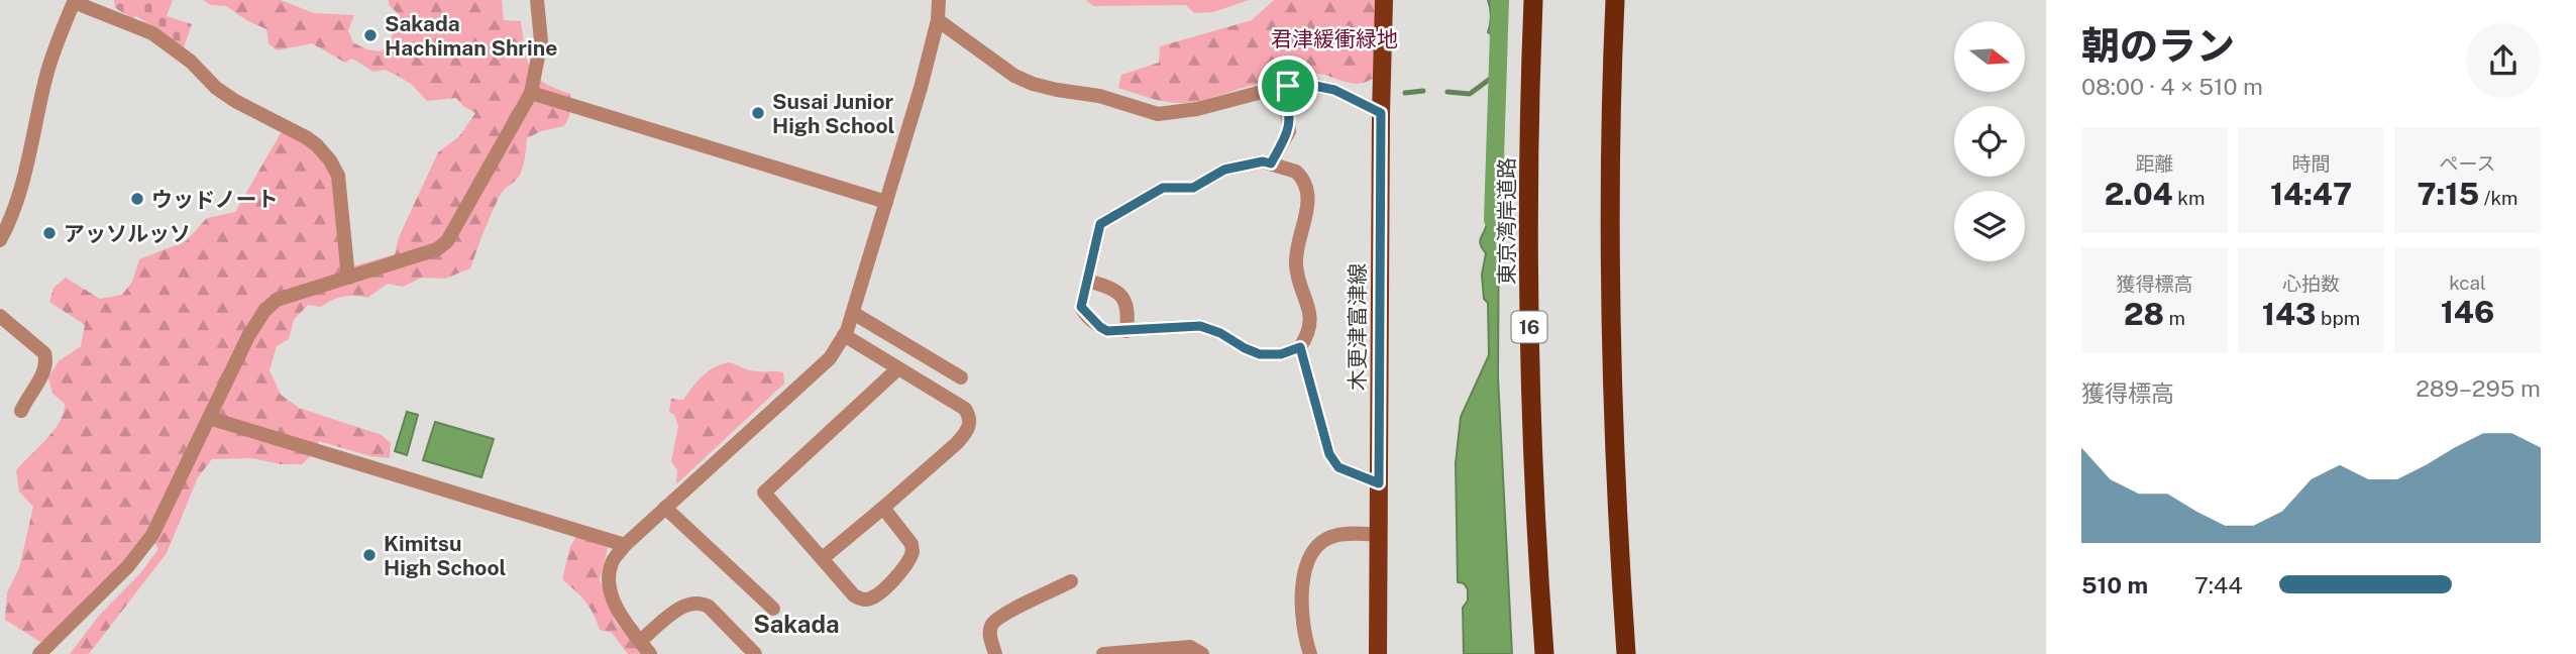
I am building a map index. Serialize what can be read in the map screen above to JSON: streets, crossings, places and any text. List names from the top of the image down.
{
  "streets": {
    "highway": ["東京湾岸道路", "16"],
    "main road": ["木更津富津線"]
  },
  "districts": ["Sakada"],
  "parks": ["君津緩衝緑地"],
  "places": [
    "Sakada Hachiman Shrine",
    "Susai Junior High School",
    "ウッドノート",
    "アッソルッソ",
    "Kimitsu High School"
  ],
  "north": "right",
  "page": {
    "heading": ["朝のラン", "08:00 · 4 × 510 m"],
    "stats": [
      ["距離", "2.04 km"],
      ["時間", "14:47"],
      ["ペース", "7:15 /km"],
      ["獲得標高", "28 m"],
      ["心拍数", "143 bpm"],
      ["kcal", "146"]
    ],
    "chart": ["獲得標高", "289–295 m"],
    "list": [
      {
        "name": "510 m",
        "note": "7:44"
      }
    ]
  }
}
